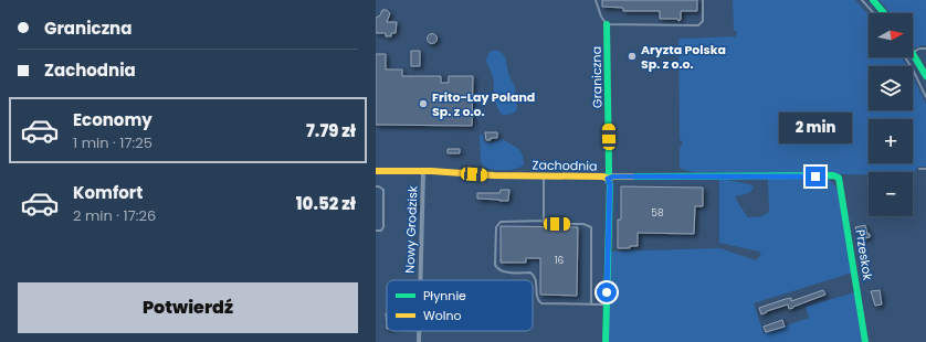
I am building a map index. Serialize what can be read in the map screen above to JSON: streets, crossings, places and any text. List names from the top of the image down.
{
  "streets": {
    "street": [
      "Graniczna",
      "Zachodnia",
      "Nowy Grodzisk",
      "Przeskok"
    ]
  },
  "crossings": [
    ["Graniczna", "Zachodnia"],
    ["Zachodnia", "Nowy Grodzisk"],
    ["Zachodnia", "Przeskok"]
  ],
  "places": ["Aryzta Polska Sp. z o.o.", "Frito-Lay Poland Sp. z o.o."],
  "house_numbers": ["58", "16"],
  "legend": ["Płynnie", "Wolno"],
  "north": "right",
  "page": {
    "banner": ["Graniczna", "Zachodnia"],
    "map_buttons": ["+", "−"],
    "list": [
      {
        "name": "Economy",
        "note": "1 min · 17:25",
        "value": "7.79 zł"
      },
      {
        "name": "Komfort",
        "note": "2 min · 17:26",
        "value": "10.52 zł"
      }
    ],
    "bubble": "2 min",
    "buttons": "Potwierdź"
  }
}
